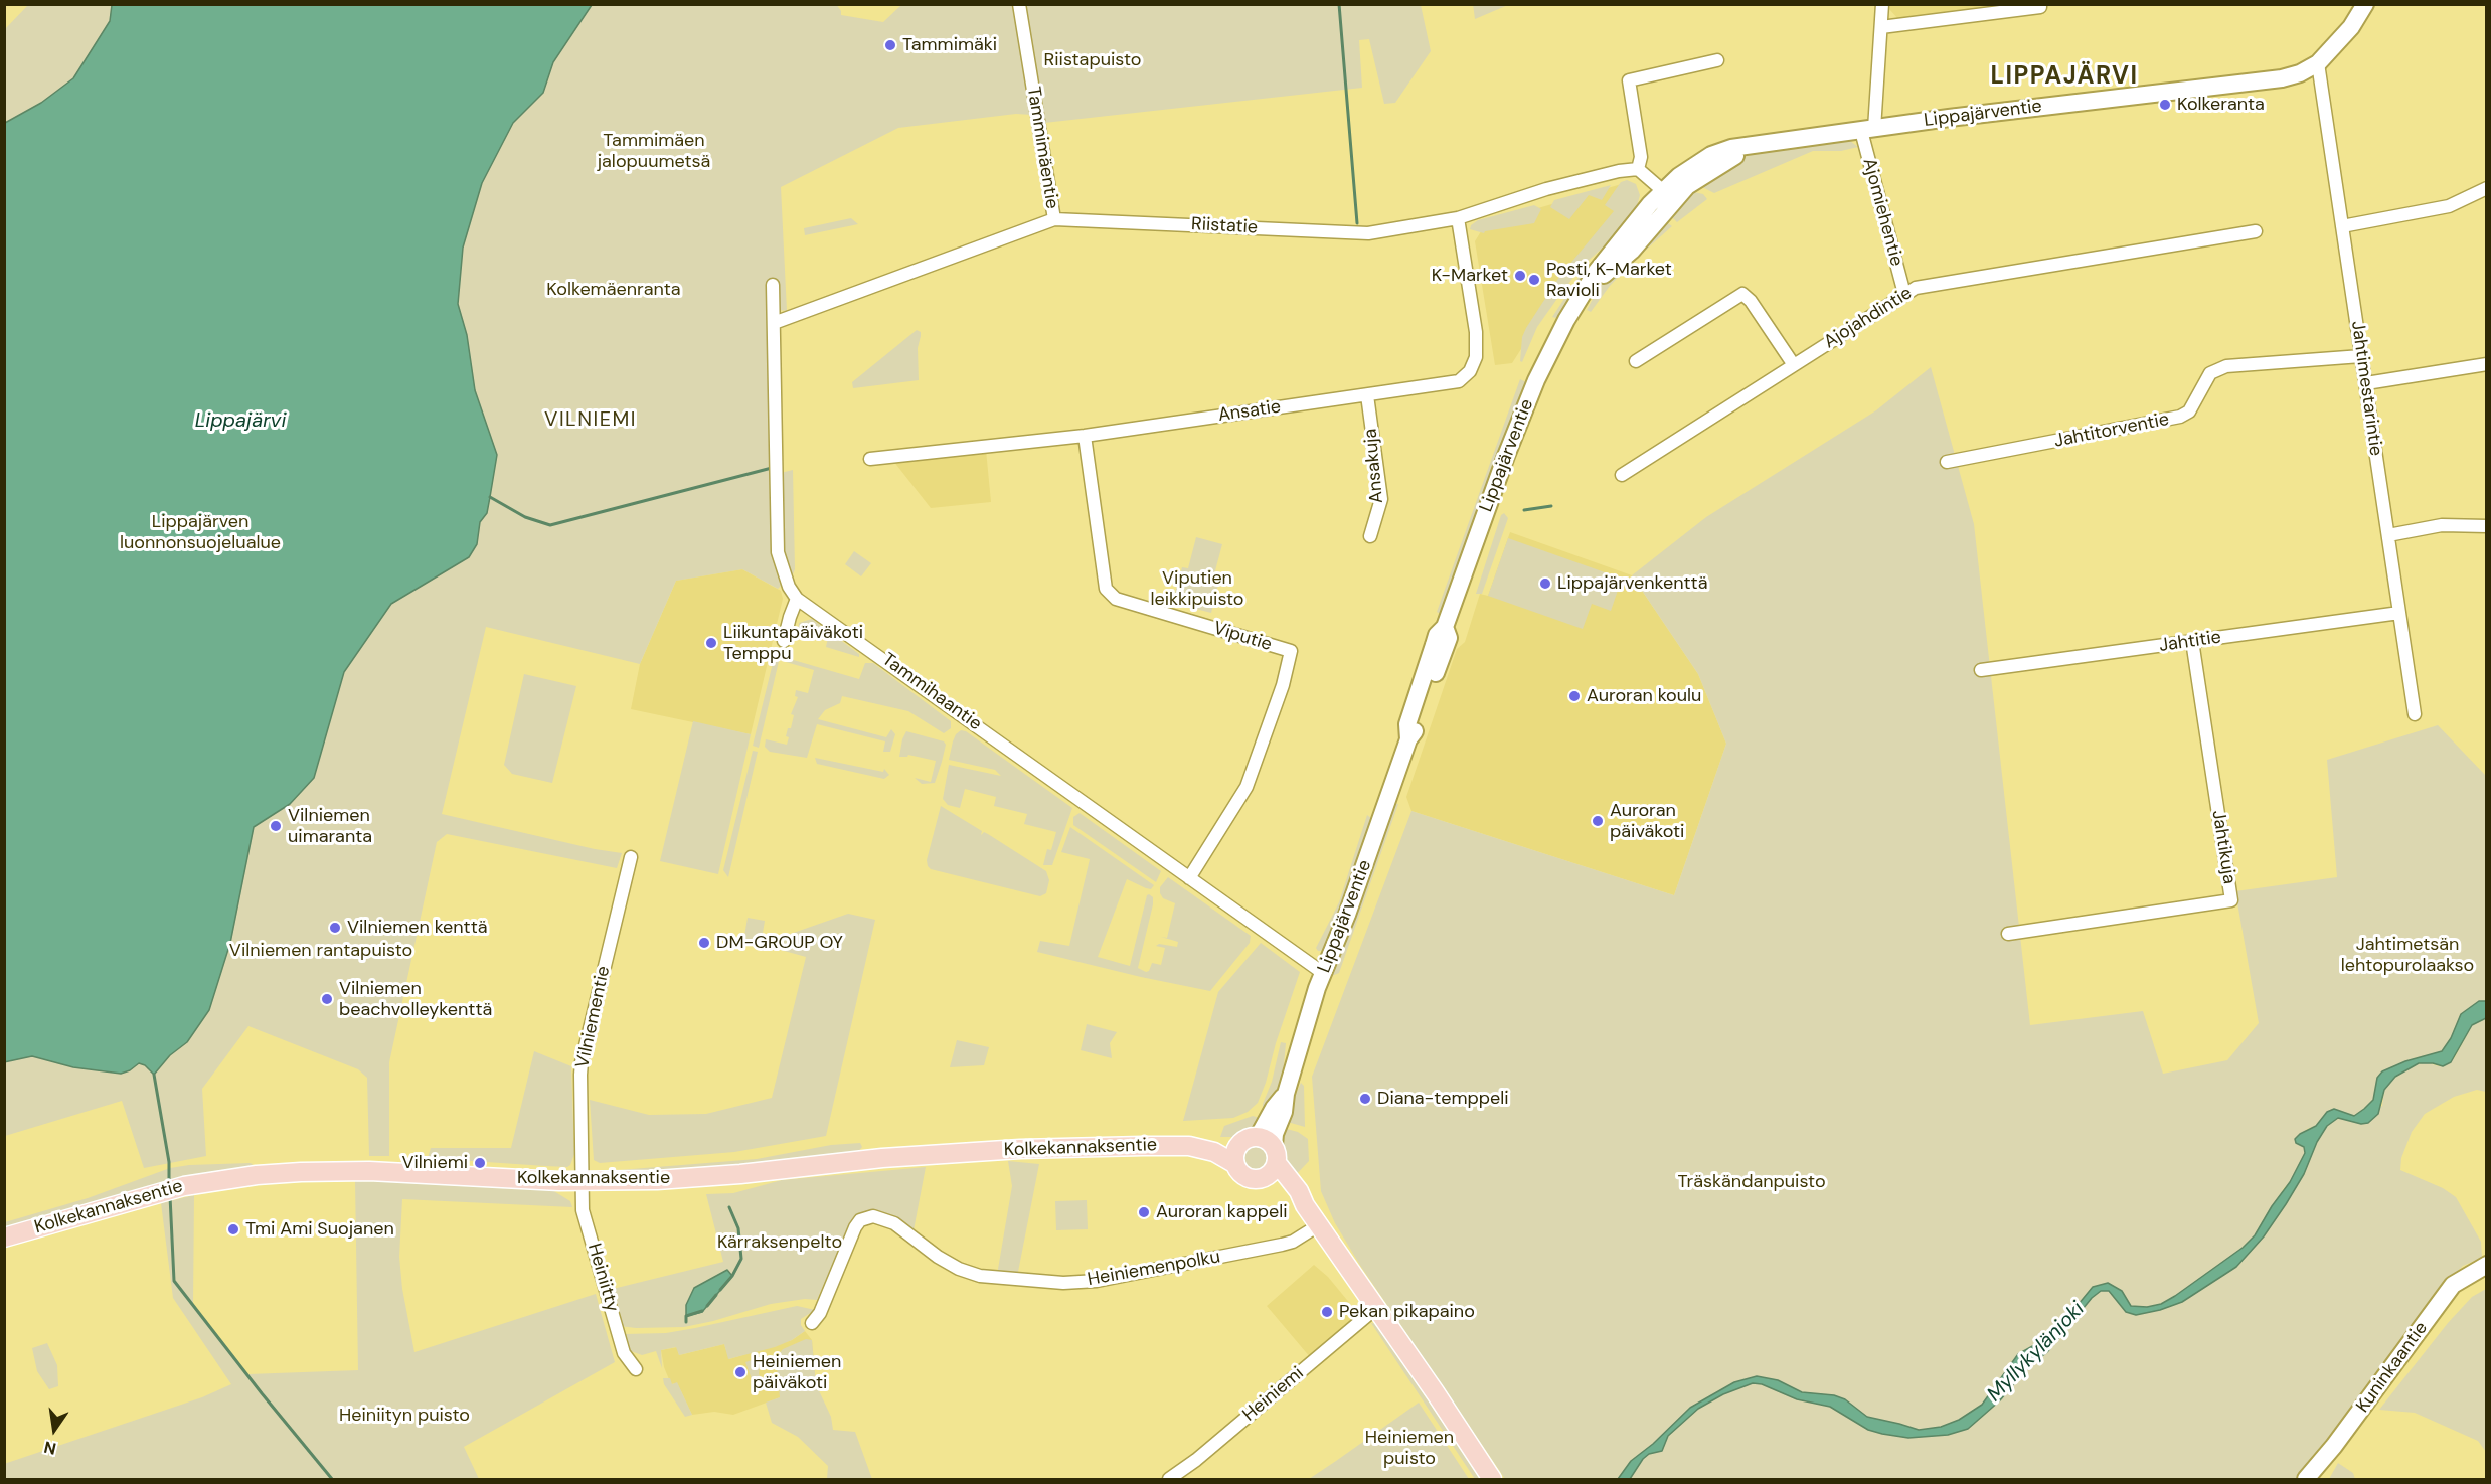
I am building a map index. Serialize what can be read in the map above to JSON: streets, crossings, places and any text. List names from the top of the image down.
{
  "streets": {
    "main road": ["Lippajärventie", "Kolkekannaksentie", "Kuninkaantie"],
    "street": [
      "Tammimäentie",
      "Ajomiehentie",
      "Riistatie",
      "Ajojahdintie",
      "Jahtimestarintie",
      "Ansatie",
      "Jahtitorventie",
      "Ansakuja",
      "Viputie",
      "Jahtitie",
      "Tammihaantie",
      "Jahtikuja",
      "Vilniementie",
      "Heiniemenpolku",
      "Heiniitty",
      "Heiniemi"
    ]
  },
  "crossings": [
    ["Lippajärventie", "Ajomiehentie"],
    ["Lippajärventie", "Jahtimestarintie"],
    ["Lippajärventie", "Tammihaantie"],
    ["Lippajärventie", "Kolkekannaksentie"],
    ["Tammimäentie", "Riistatie"],
    ["Ajomiehentie", "Ajojahdintie"],
    ["Riistatie", "Ansatie"],
    ["Riistatie", "Tammihaantie"],
    ["Jahtimestarintie", "Jahtitorventie"],
    ["Jahtimestarintie", "Jahtitie"],
    ["Ansatie", "Ansakuja"],
    ["Ansatie", "Viputie"],
    ["Viputie", "Tammihaantie"],
    ["Jahtitie", "Jahtikuja"],
    ["Vilniementie", "Kolkekannaksentie"],
    ["Vilniementie", "Heiniitty"],
    ["Kolkekannaksentie", "Heiniitty"]
  ],
  "districts": ["LIPPAJÄRVI", "VILNIEMI"],
  "water": ["Lippajärvi", "Myllykylänjoki"],
  "parks": [
    "Riistapuisto",
    "Tammimäen jalopuumetsä",
    "Kolkemäenranta",
    "Lippajärven luonnonsuojelualue",
    "Viputien leikkipuisto",
    "Jahtimetsän lehtopurolaakso",
    "Vilniemen rantapuisto",
    "Träskändanpuisto",
    "Kärraksenpelto",
    "Heiniityn puisto",
    "Heiniemen puisto"
  ],
  "places": [
    "Tammimäki",
    "Kolkeranta",
    "K-Market",
    "Posti, K-Market Ravioli",
    "Lippajärvenkenttä",
    "Liikuntapäiväkoti Temppu",
    "Auroran koulu",
    "Auroran päiväkoti",
    "Vilniemen uimaranta",
    "Vilniemen kenttä",
    "DM-GROUP OY",
    "Vilniemen beachvolleykenttä",
    "Diana-temppeli",
    "Vilniemi",
    "Auroran kappeli",
    "Tmi Ami Suojanen",
    "Pekan pikapaino",
    "Heiniemen päiväkoti"
  ],
  "north": "bottom"
}
